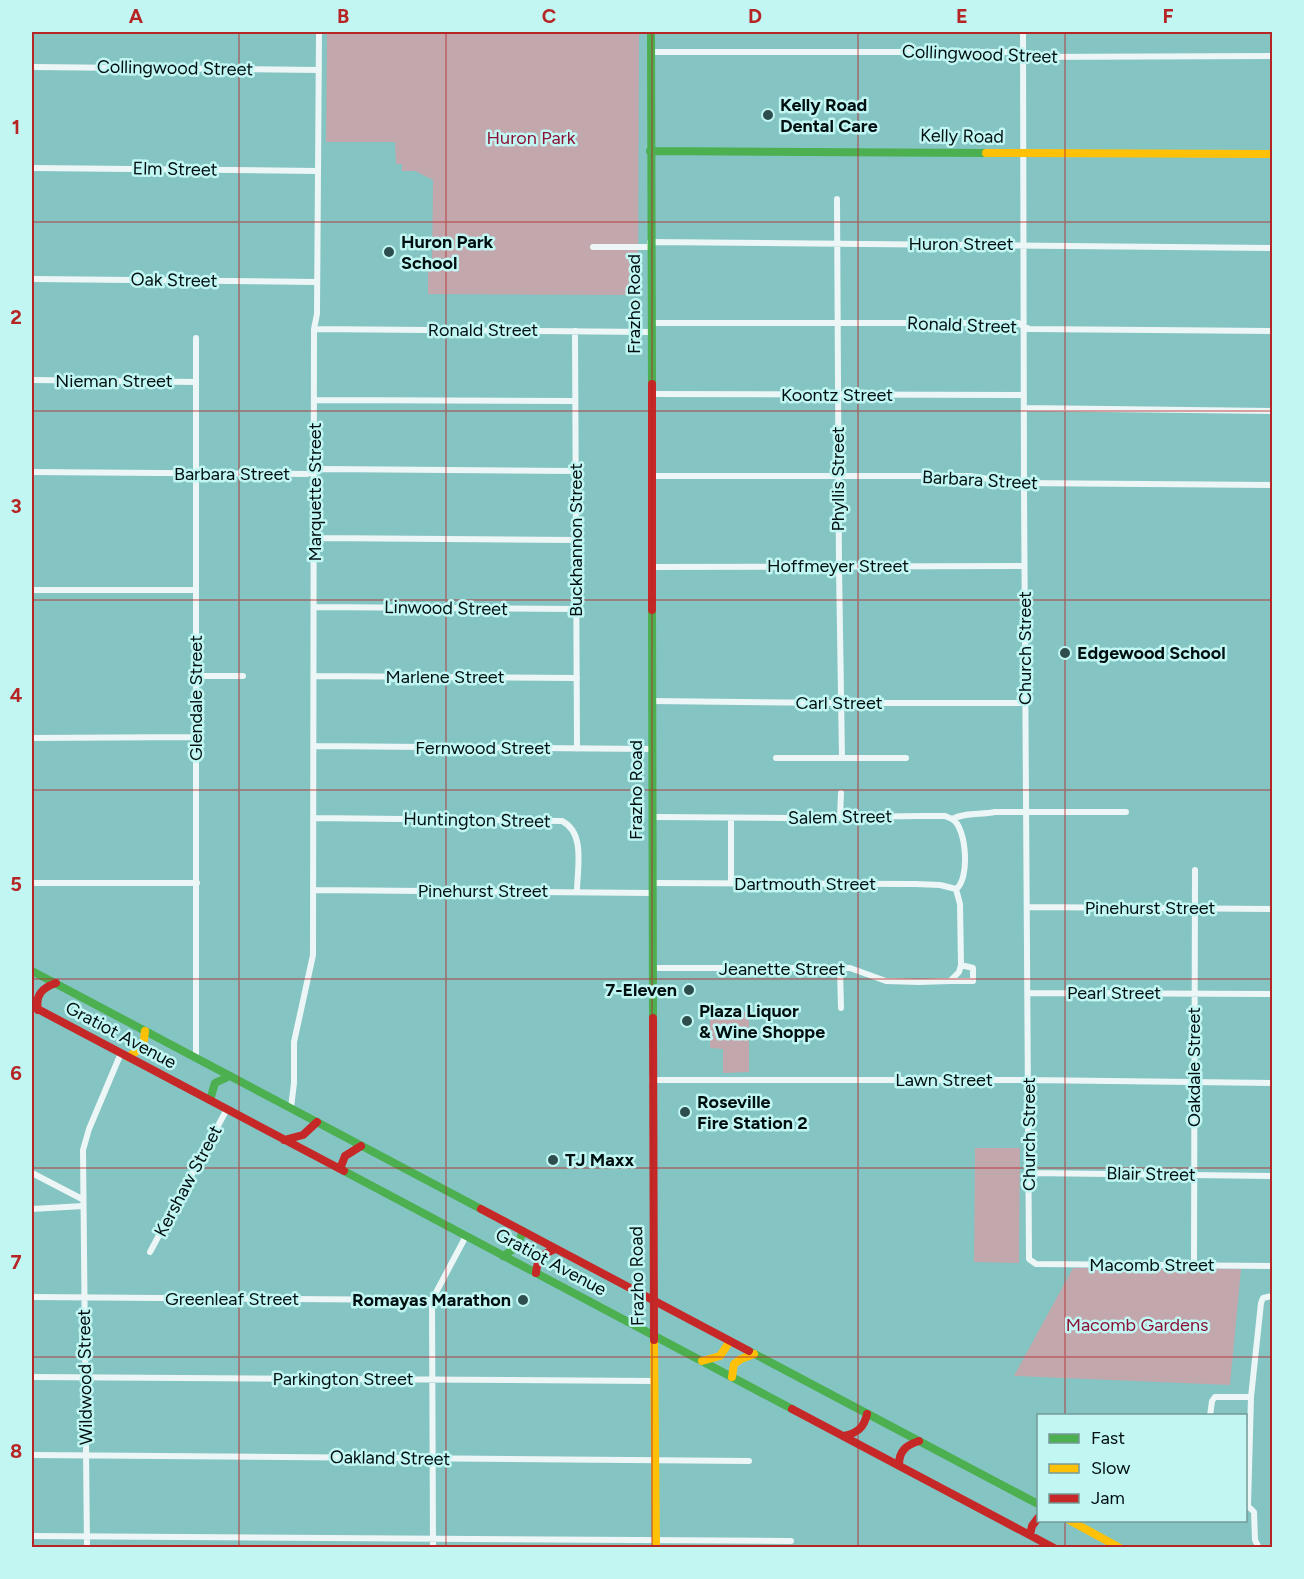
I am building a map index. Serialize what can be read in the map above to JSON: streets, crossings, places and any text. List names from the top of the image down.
{
  "streets": {
    "main road": ["Kelly Road", "Frazho Road", "Gratiot Avenue"],
    "street": [
      "Collingwood Street",
      "Elm Street",
      "Huron Street",
      "Oak Street",
      "Ronald Street",
      "Nieman Street",
      "Koontz Street",
      "Barbara Street",
      "Phyllis Street",
      "Marquette Street",
      "Buckhannon Street",
      "Hoffmeyer Street",
      "Linwood Street",
      "Church Street",
      "Marlene Street",
      "Glendale Street",
      "Carl Street",
      "Fernwood Street",
      "Salem Street",
      "Huntington Street",
      "Dartmouth Street",
      "Pinehurst Street",
      "Jeanette Street",
      "Pearl Street",
      "Oakdale Street",
      "Lawn Street",
      "Blair Street",
      "Kershaw Street",
      "Macomb Street",
      "Greenleaf Street",
      "Wildwood Street",
      "Parkington Street",
      "Oakland Street"
    ]
  },
  "crossings": [
    ["Collingwood Street", "Frazho Road"],
    ["Collingwood Street", "Marquette Street"],
    ["Collingwood Street", "Church Street"],
    ["Kelly Road", "Frazho Road"],
    ["Kelly Road", "Church Street"],
    ["Elm Street", "Marquette Street"],
    ["Huron Street", "Frazho Road"],
    ["Huron Street", "Phyllis Street"],
    ["Huron Street", "Church Street"],
    ["Oak Street", "Marquette Street"],
    ["Frazho Road", "Ronald Street"],
    ["Frazho Road", "Koontz Street"],
    ["Frazho Road", "Barbara Street"],
    ["Frazho Road", "Hoffmeyer Street"],
    ["Frazho Road", "Carl Street"],
    ["Frazho Road", "Fernwood Street"],
    ["Frazho Road", "Salem Street"],
    ["Frazho Road", "Dartmouth Street"],
    ["Frazho Road", "Pinehurst Street"],
    ["Frazho Road", "Jeanette Street"],
    ["Frazho Road", "Gratiot Avenue"],
    ["Frazho Road", "Lawn Street"],
    ["Frazho Road", "Parkington Street"],
    ["Frazho Road", "Oakland Street"],
    ["Ronald Street", "Phyllis Street"],
    ["Ronald Street", "Marquette Street"],
    ["Ronald Street", "Buckhannon Street"],
    ["Ronald Street", "Church Street"],
    ["Nieman Street", "Glendale Street"],
    ["Koontz Street", "Phyllis Street"],
    ["Koontz Street", "Church Street"],
    ["Barbara Street", "Phyllis Street"],
    ["Barbara Street", "Marquette Street"],
    ["Barbara Street", "Buckhannon Street"],
    ["Barbara Street", "Church Street"],
    ["Barbara Street", "Glendale Street"],
    ["Phyllis Street", "Hoffmeyer Street"],
    ["Phyllis Street", "Carl Street"],
    ["Marquette Street", "Linwood Street"],
    ["Marquette Street", "Marlene Street"],
    ["Marquette Street", "Fernwood Street"],
    ["Marquette Street", "Huntington Street"],
    ["Marquette Street", "Pinehurst Street"],
    ["Marquette Street", "Gratiot Avenue"],
    ["Buckhannon Street", "Linwood Street"],
    ["Buckhannon Street", "Marlene Street"],
    ["Buckhannon Street", "Fernwood Street"],
    ["Hoffmeyer Street", "Church Street"],
    ["Church Street", "Carl Street"],
    ["Church Street", "Salem Street"],
    ["Church Street", "Pinehurst Street"],
    ["Church Street", "Pearl Street"],
    ["Church Street", "Lawn Street"],
    ["Church Street", "Blair Street"],
    ["Church Street", "Macomb Street"],
    ["Glendale Street", "Gratiot Avenue"],
    ["Huntington Street", "Pinehurst Street"],
    ["Pinehurst Street", "Oakdale Street"],
    ["Pearl Street", "Oakdale Street"],
    ["Gratiot Avenue", "Kershaw Street"],
    ["Oakdale Street", "Lawn Street"],
    ["Oakdale Street", "Blair Street"],
    ["Oakdale Street", "Macomb Street"],
    ["Greenleaf Street", "Wildwood Street"],
    ["Wildwood Street", "Parkington Street"],
    ["Wildwood Street", "Oakland Street"]
  ],
  "parks": ["Huron Park", "Macomb Gardens"],
  "places": [
    "Kelly Road Dental Care",
    "Huron Park School",
    "Edgewood School",
    "7-Eleven",
    "Plaza Liquor & Wine Shoppe",
    "Roseville Fire Station 2",
    "TJ Maxx",
    "Romayas Marathon"
  ],
  "legend": ["Fast", "Slow", "Jam"],
  "grid": {
    "columns": [
      "A",
      "B",
      "C",
      "D",
      "E",
      "F"
    ],
    "rows": [
      "1",
      "2",
      "3",
      "4",
      "5",
      "6",
      "7",
      "8"
    ]
  }
}
